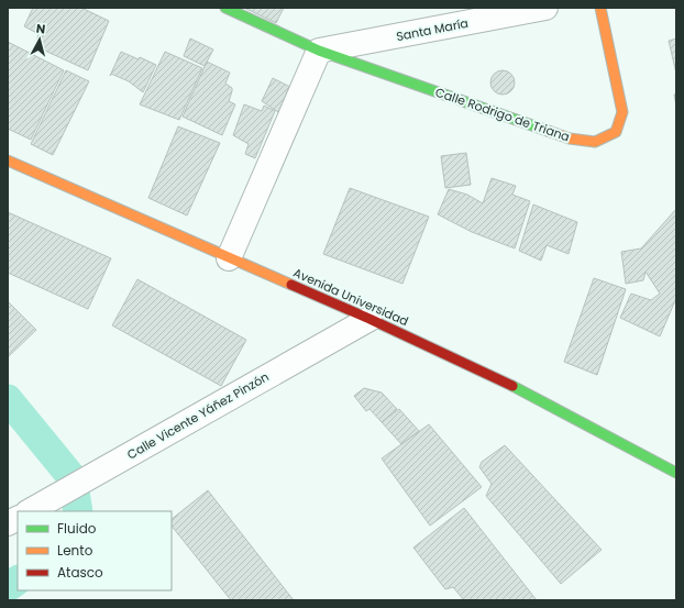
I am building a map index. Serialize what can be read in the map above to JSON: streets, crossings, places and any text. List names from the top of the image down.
{
  "streets": {
    "main road": ["Calle Rodrigo de Triana", "Avenida Universidad"],
    "street": ["Santa María", "Calle Vicente Yáñez Pinzón"]
  },
  "crossings": [
    ["Santa María", "Calle Rodrigo de Triana"],
    ["Avenida Universidad", "Calle Vicente Yáñez Pinzón"]
  ],
  "legend": ["Fluido", "Lento", "Atasco"],
  "north": "top"
}
